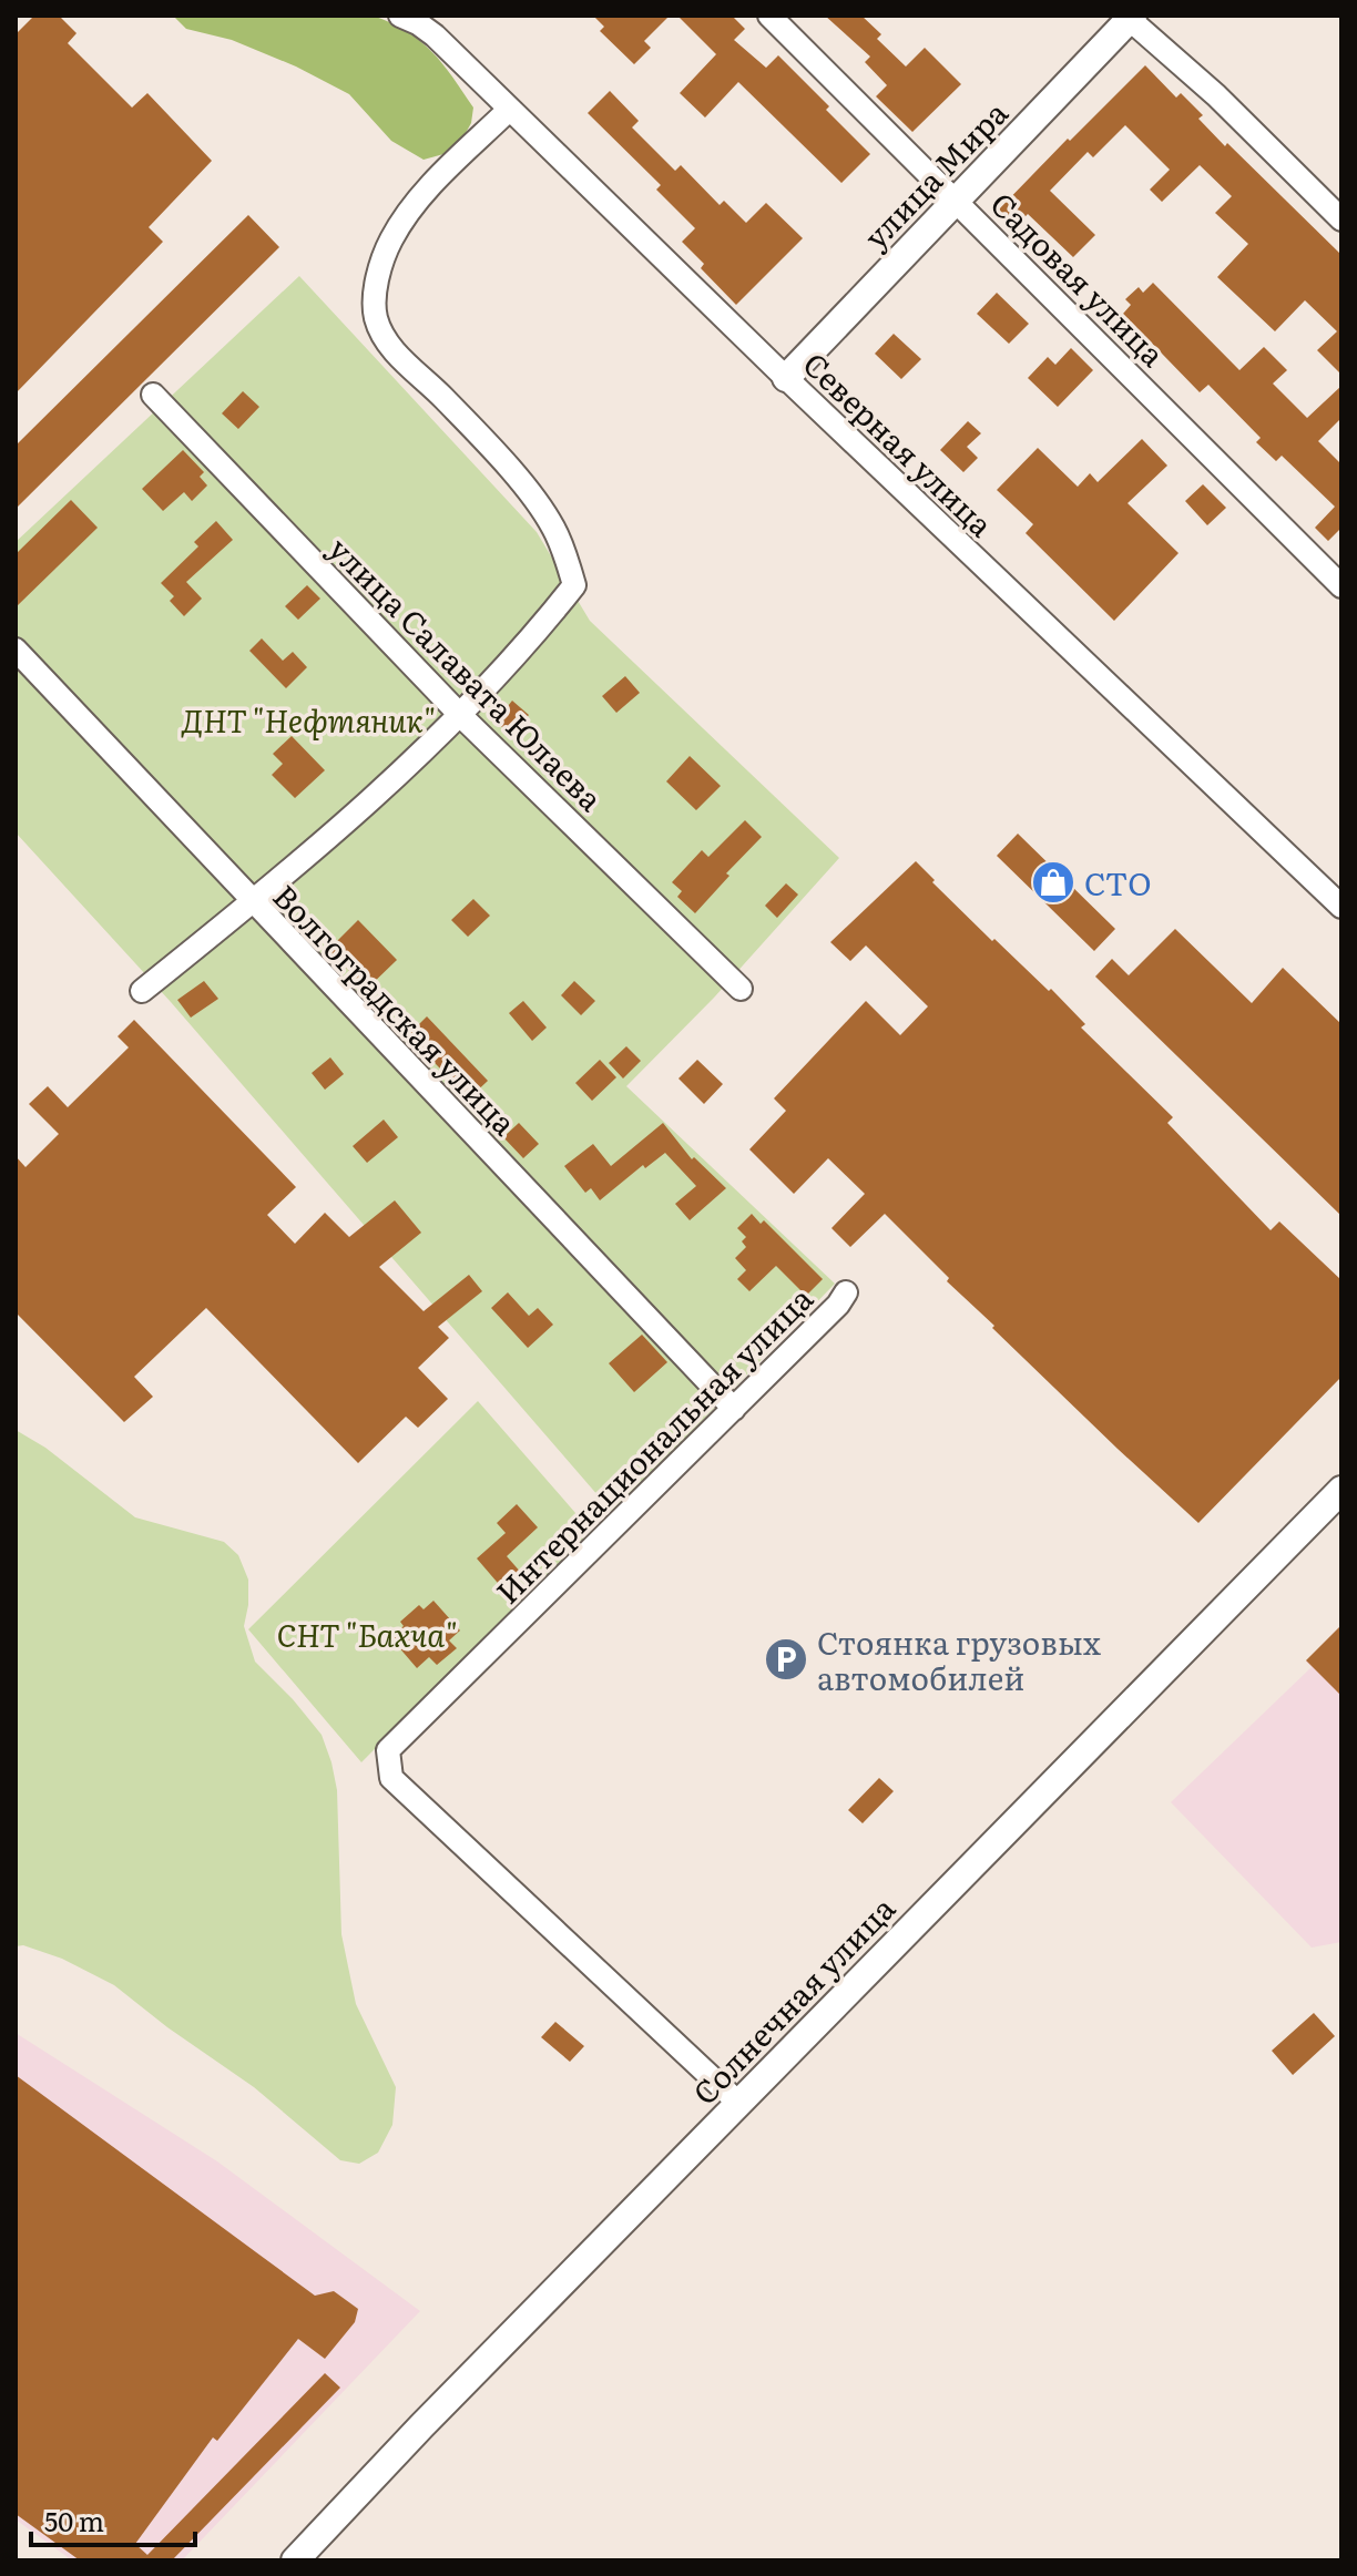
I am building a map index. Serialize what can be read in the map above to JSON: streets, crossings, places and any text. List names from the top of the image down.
{
  "streets": {
    "street": [
      "улица Мира",
      "Садовая улица",
      "Северная улица",
      "улица Салавата Юлаева",
      "Волгоградская улица",
      "Интернациональная улица",
      "Солнечная улица"
    ]
  },
  "crossings": [
    ["улица Мира", "Садовая улица"],
    ["улица Мира", "Северная улица"],
    ["Волгоградская улица", "Интернациональная улица"],
    ["Интернациональная улица", "Солнечная улица"]
  ],
  "parks": ["ДНТ \"Нефтяник\"", "СНТ \"Бахча\""],
  "places": {
    "shop": ["СТО"],
    "parking": ["Стоянка грузовых автомобилей"]
  },
  "scale_bar": "50 m"
}
